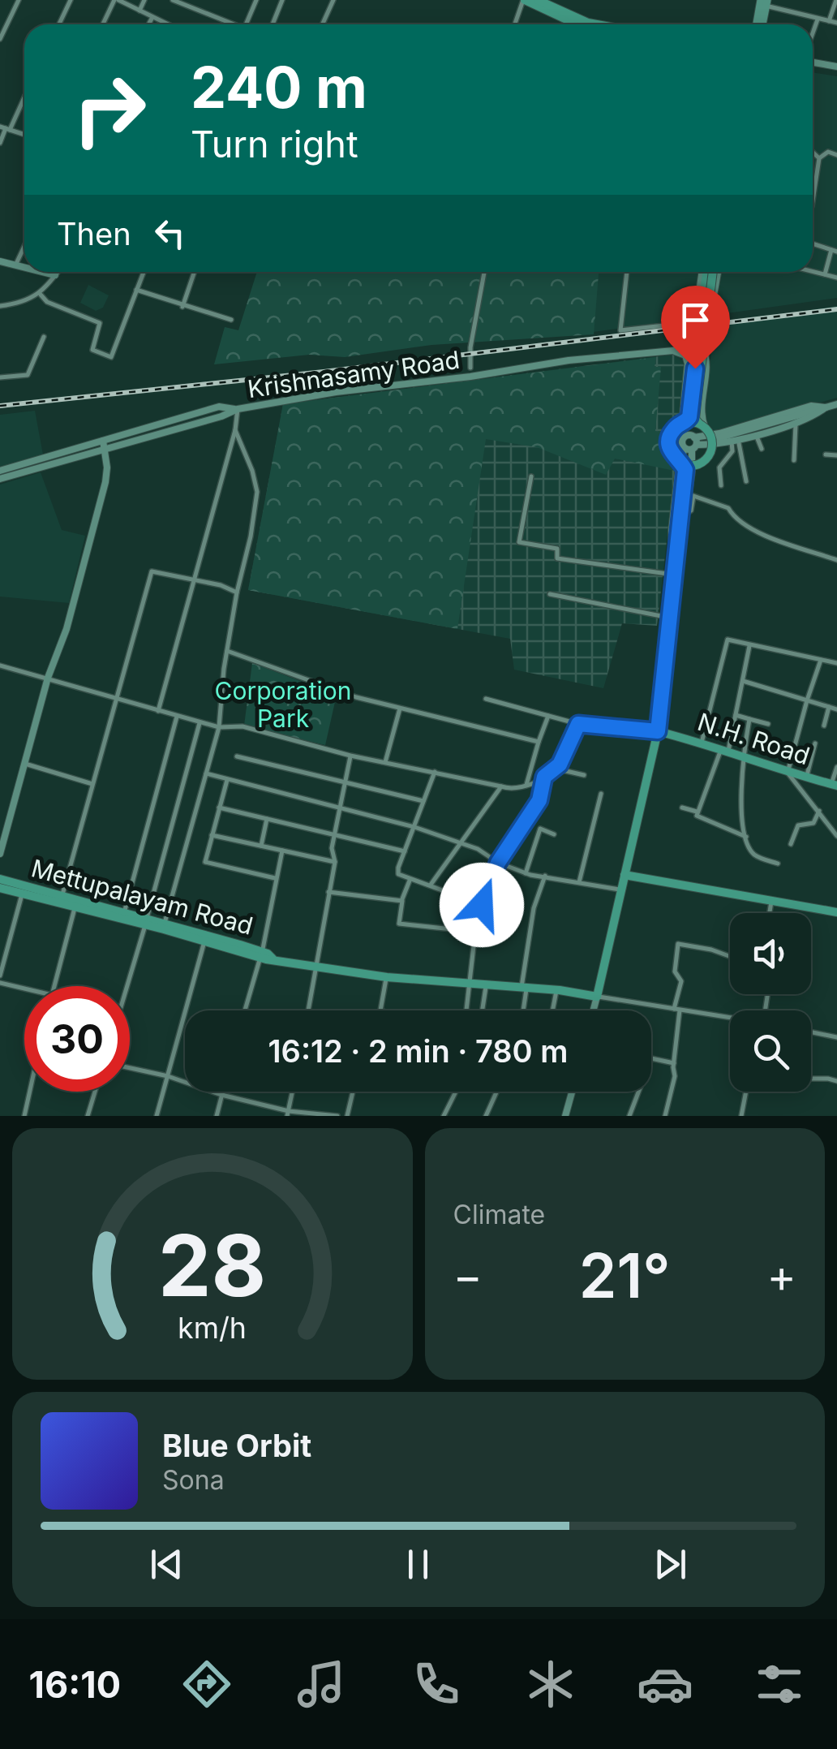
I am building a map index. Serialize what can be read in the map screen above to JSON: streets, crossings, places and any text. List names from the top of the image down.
{
  "streets": {
    "highway": ["N.H. Road", "Mettupalayam Road"],
    "main road": ["Krishnasamy Road"]
  },
  "parks": ["Corporation Park"],
  "page": {
    "turn": ["240 m", "Turn right"],
    "then": "Then",
    "limit": "30",
    "trip": "16:12 · 2 min · 780 m",
    "tile": "Climate",
    "heat": ["−", "21°", "+"],
    "song": ["Blue Orbit", "Sona"],
    "tabs": "16:10",
    "gauge": ["28", "km/h"]
  }
}
